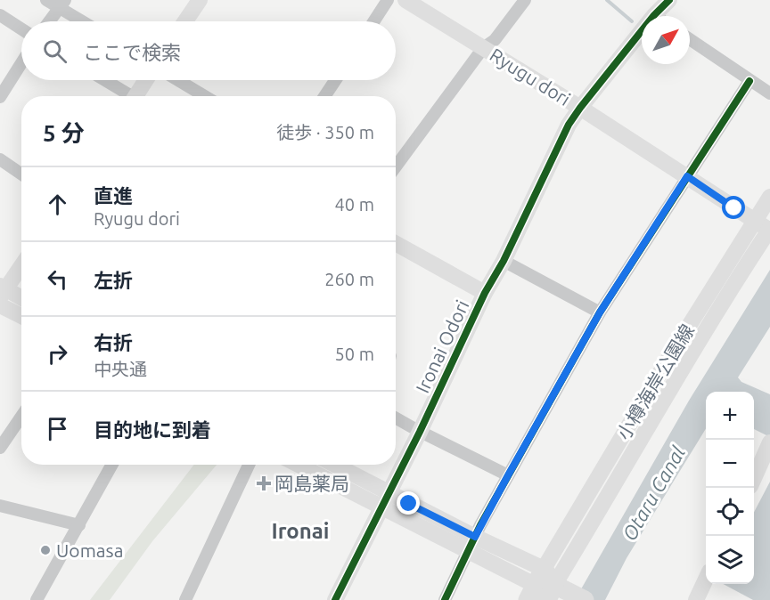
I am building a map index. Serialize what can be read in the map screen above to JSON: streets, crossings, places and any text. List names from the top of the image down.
{
  "streets": {
    "street": ["Ryugu dori", "Ironai Odori", "小樽海岸公園線"]
  },
  "crossings": [
    ["Ryugu dori", "Ironai Odori"],
    ["Ryugu dori", "小樽海岸公園線"]
  ],
  "districts": ["Ironai"],
  "water": ["Otaru Canal"],
  "places": {
    "health": ["岡島薬局"],
    "other": ["Uomasa"]
  },
  "north": "top right",
  "page": {
    "search": "ここで検索",
    "heading": ["5 分", "徒歩 · 350 m"],
    "list": [
      ["直進", "Ryugu dori", "40 m"],
      ["左折", "260 m"],
      ["右折", "中央通", "50 m"],
      "目的地に到着"
    ],
    "map_buttons": ["+", "−"]
  }
}
